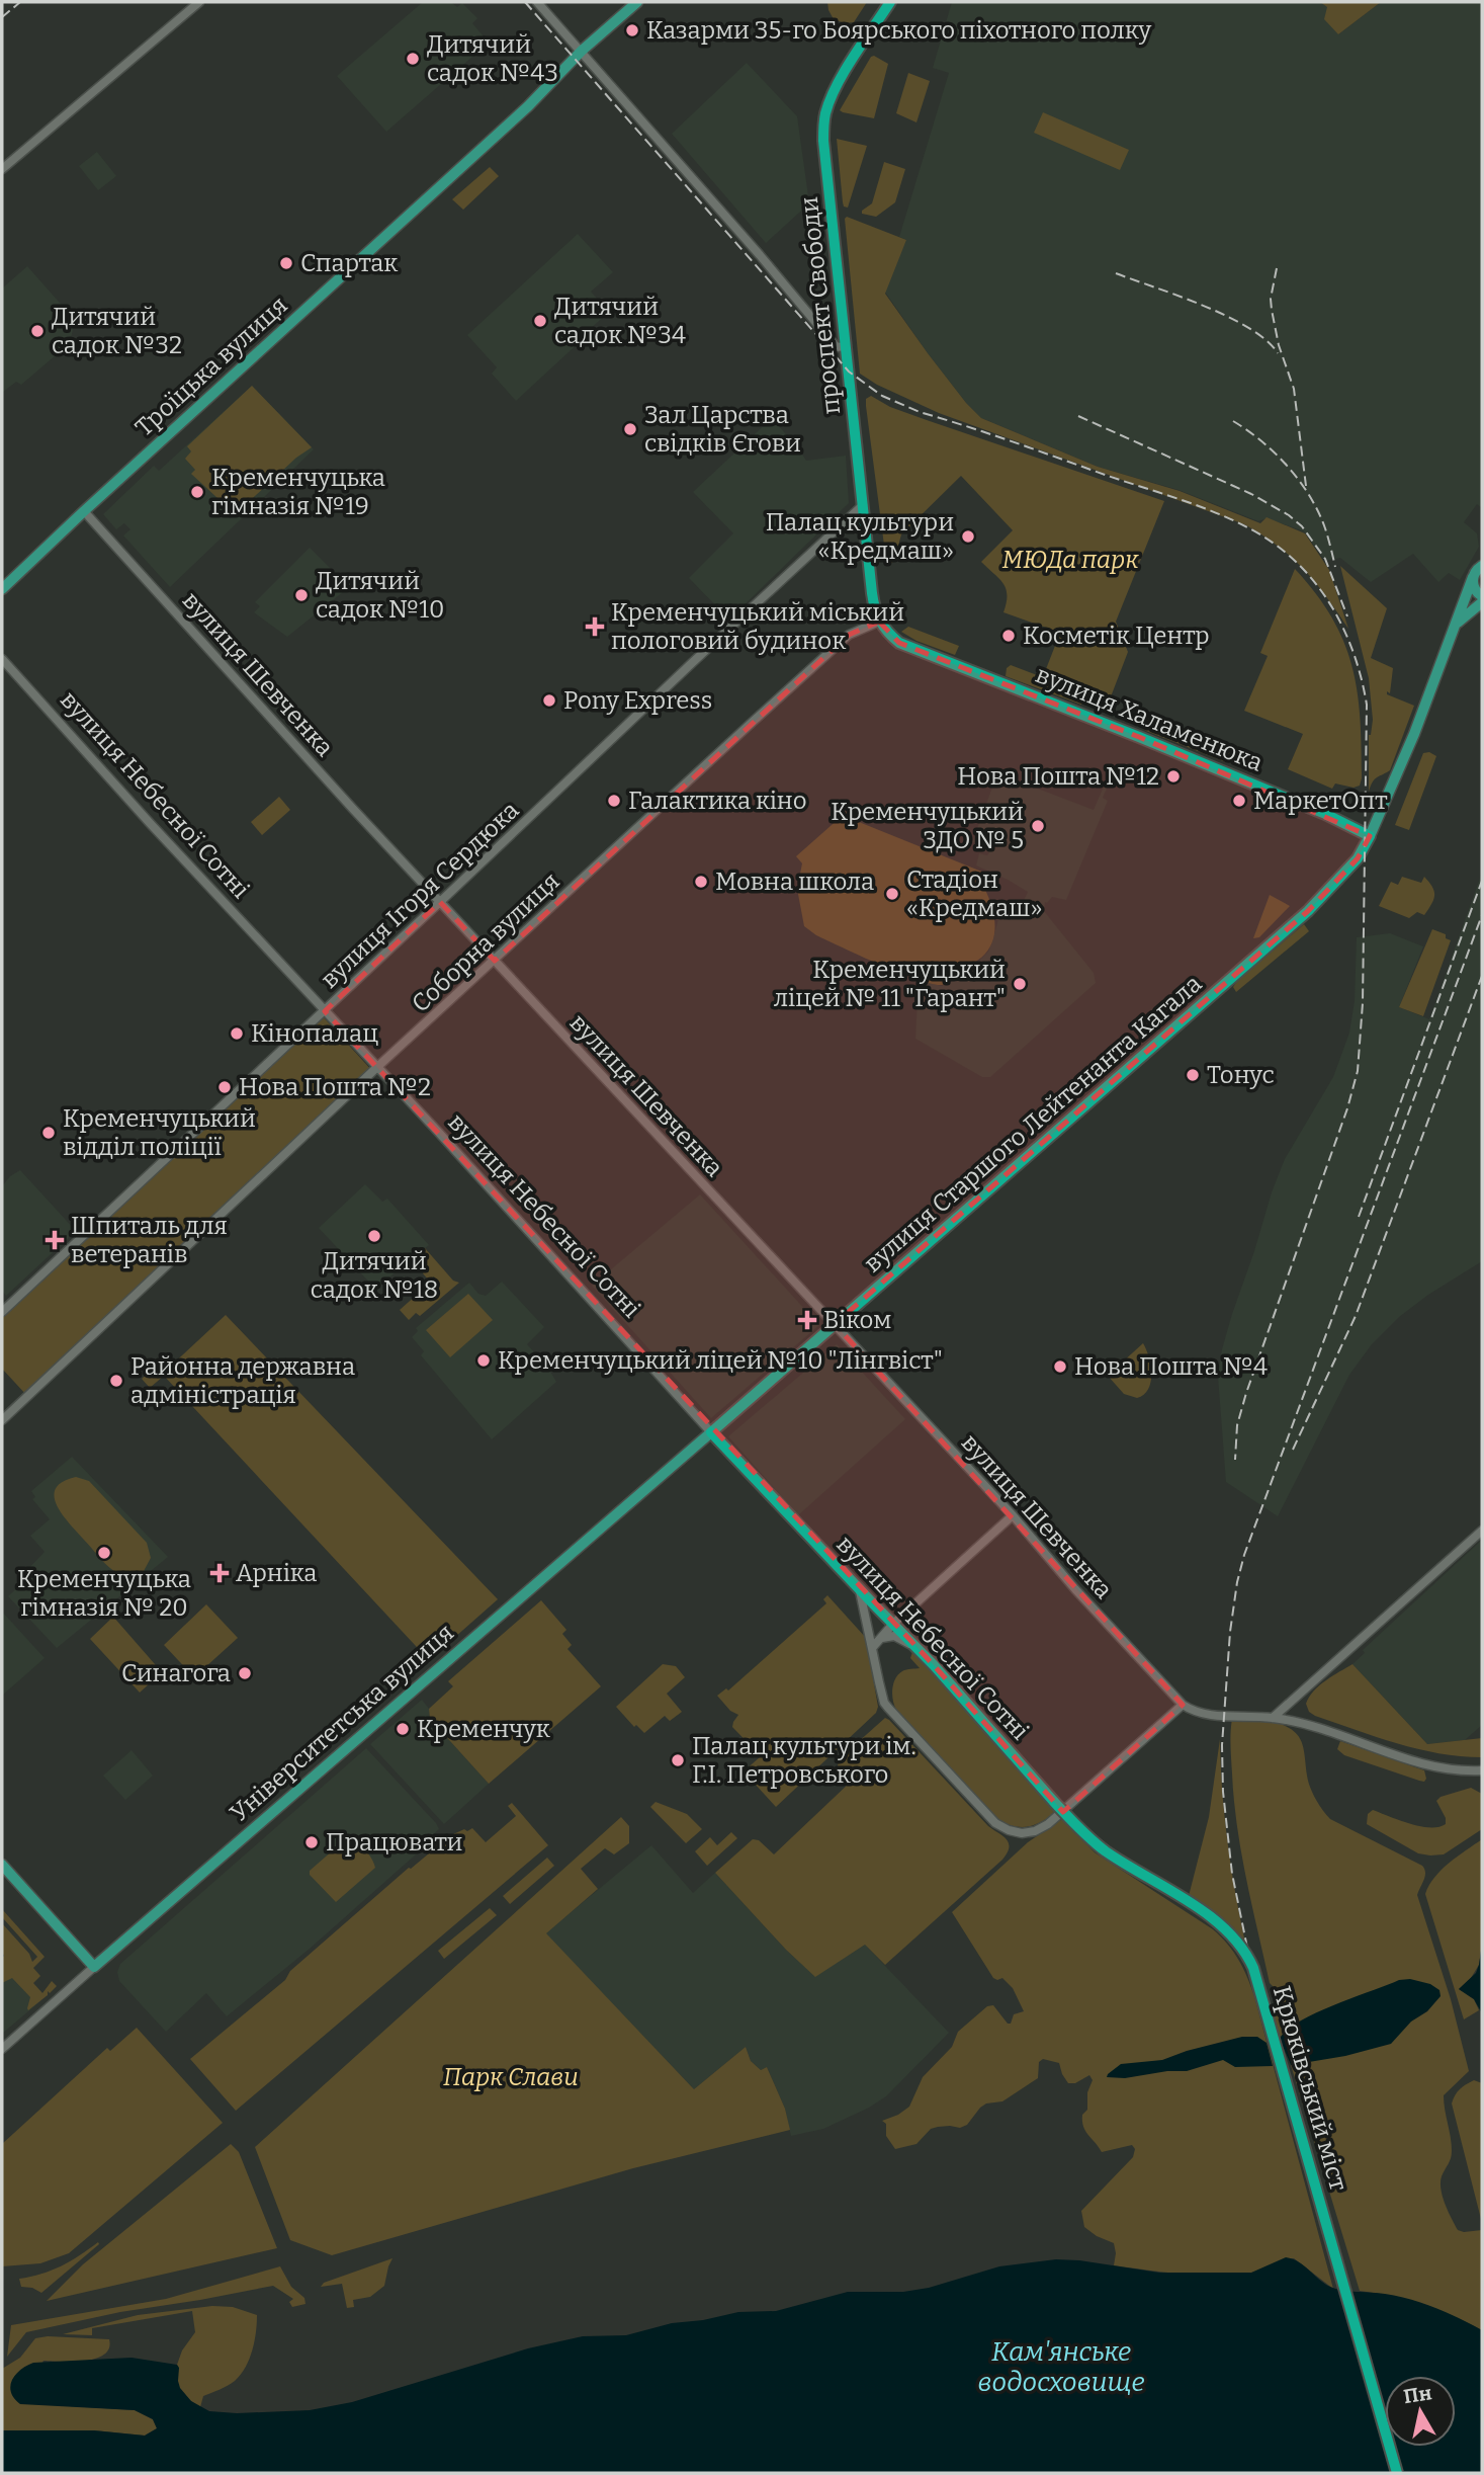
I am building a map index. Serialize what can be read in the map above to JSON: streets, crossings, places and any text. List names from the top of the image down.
{
  "streets": {
    "highway": [
      "проспект Свободи",
      "вулиця Халаменюка",
      "вулиця Небесної Сотні",
      "вулиця Старшого Лейтенанта Кагала",
      "Крюківський міст"
    ],
    "main road": ["Троїцька вулиця", "Університетська вулиця"],
    "street": ["вулиця Шевченка", "вулиця Ігоря Сердюка", "Соборна вулиця"]
  },
  "crossings": [
    ["проспект Свободи", "вулиця Халаменюка"],
    ["проспект Свободи", "вулиця Ігоря Сердюка"],
    ["проспект Свободи", "Соборна вулиця"],
    ["Троїцька вулиця", "вулиця Шевченка"],
    ["вулиця Шевченка", "вулиця Ігоря Сердюка"],
    ["вулиця Шевченка", "Соборна вулиця"],
    ["вулиця Шевченка", "вулиця Старшого Лейтенанта Кагала"],
    ["вулиця Халаменюка", "Соборна вулиця"],
    ["вулиця Халаменюка", "вулиця Старшого Лейтенанта Кагала"],
    ["вулиця Небесної Сотні", "вулиця Ігоря Сердюка"],
    ["вулиця Небесної Сотні", "Соборна вулиця"],
    ["вулиця Небесної Сотні", "вулиця Старшого Лейтенанта Кагала"],
    ["вулиця Небесної Сотні", "Університетська вулиця"],
    ["вулиця Небесної Сотні", "Крюківський міст"],
    ["вулиця Старшого Лейтенанта Кагала", "Університетська вулиця"]
  ],
  "water": ["Кам'янське водосховище"],
  "parks": ["МЮДа парк", "Парк Слави"],
  "places": {
    "other": [
      "Казарми 35-го Боярського піхотного полку",
      "Дитячий садок №43",
      "Спартак",
      "Дитячий садок №34",
      "Дитячий садок №32",
      "Зал Царства свідків Єгови",
      "Кременчуцька гімназія №19",
      "Палац культури «Кредмаш»",
      "Дитячий садок №10",
      "Косметік Центр",
      "Pony Express",
      "Нова Пошта №12",
      "Галактика кіно",
      "МаркетОпт",
      "Кременчуцький ЗДО № 5",
      "Мовна школа",
      "Стадіон «Кредмаш»",
      "Кременчуцький ліцей № 11 \"Гарант\"",
      "Кінопалац",
      "Тонус",
      "Нова Пошта №2",
      "Кременчуцький відділ поліції",
      "Дитячий садок №18",
      "Кременчуцький ліцей №10 \"Лінгвіст\"",
      "Нова Пошта №4",
      "Районна державна адміністрація",
      "Кременчуцька гімназія № 20",
      "Синагога",
      "Кременчук",
      "Палац культури ім. Г.І. Петровського",
      "Працювати"
    ],
    "health": [
      "Кременчуцький міський пологовий будинок",
      "Шпиталь для ветеранів",
      "Віком",
      "Арніка"
    ]
  },
  "north": "top"
}
